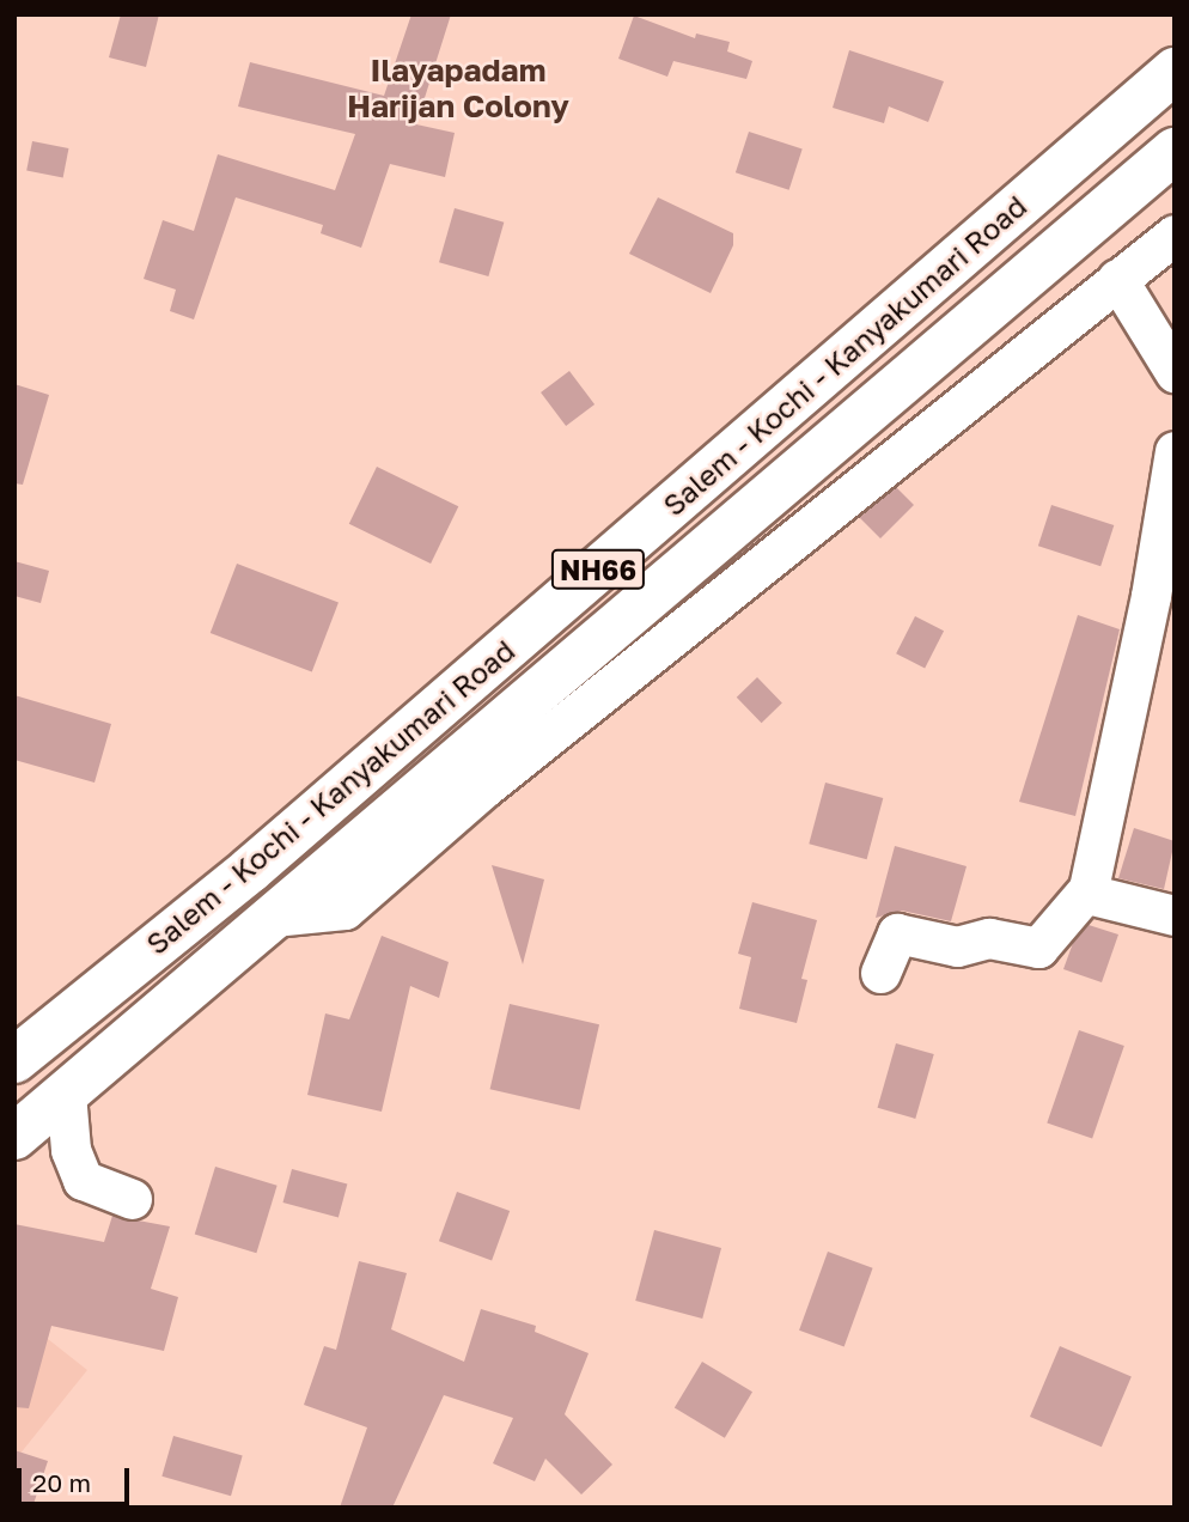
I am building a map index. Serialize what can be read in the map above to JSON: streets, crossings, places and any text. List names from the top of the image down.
{
  "streets": {
    "highway": ["Salem - Kochi - Kanyakumari Road", "NH66"]
  },
  "districts": ["Ilayapadam Harijan Colony"],
  "scale_bar": "20 m"
}
